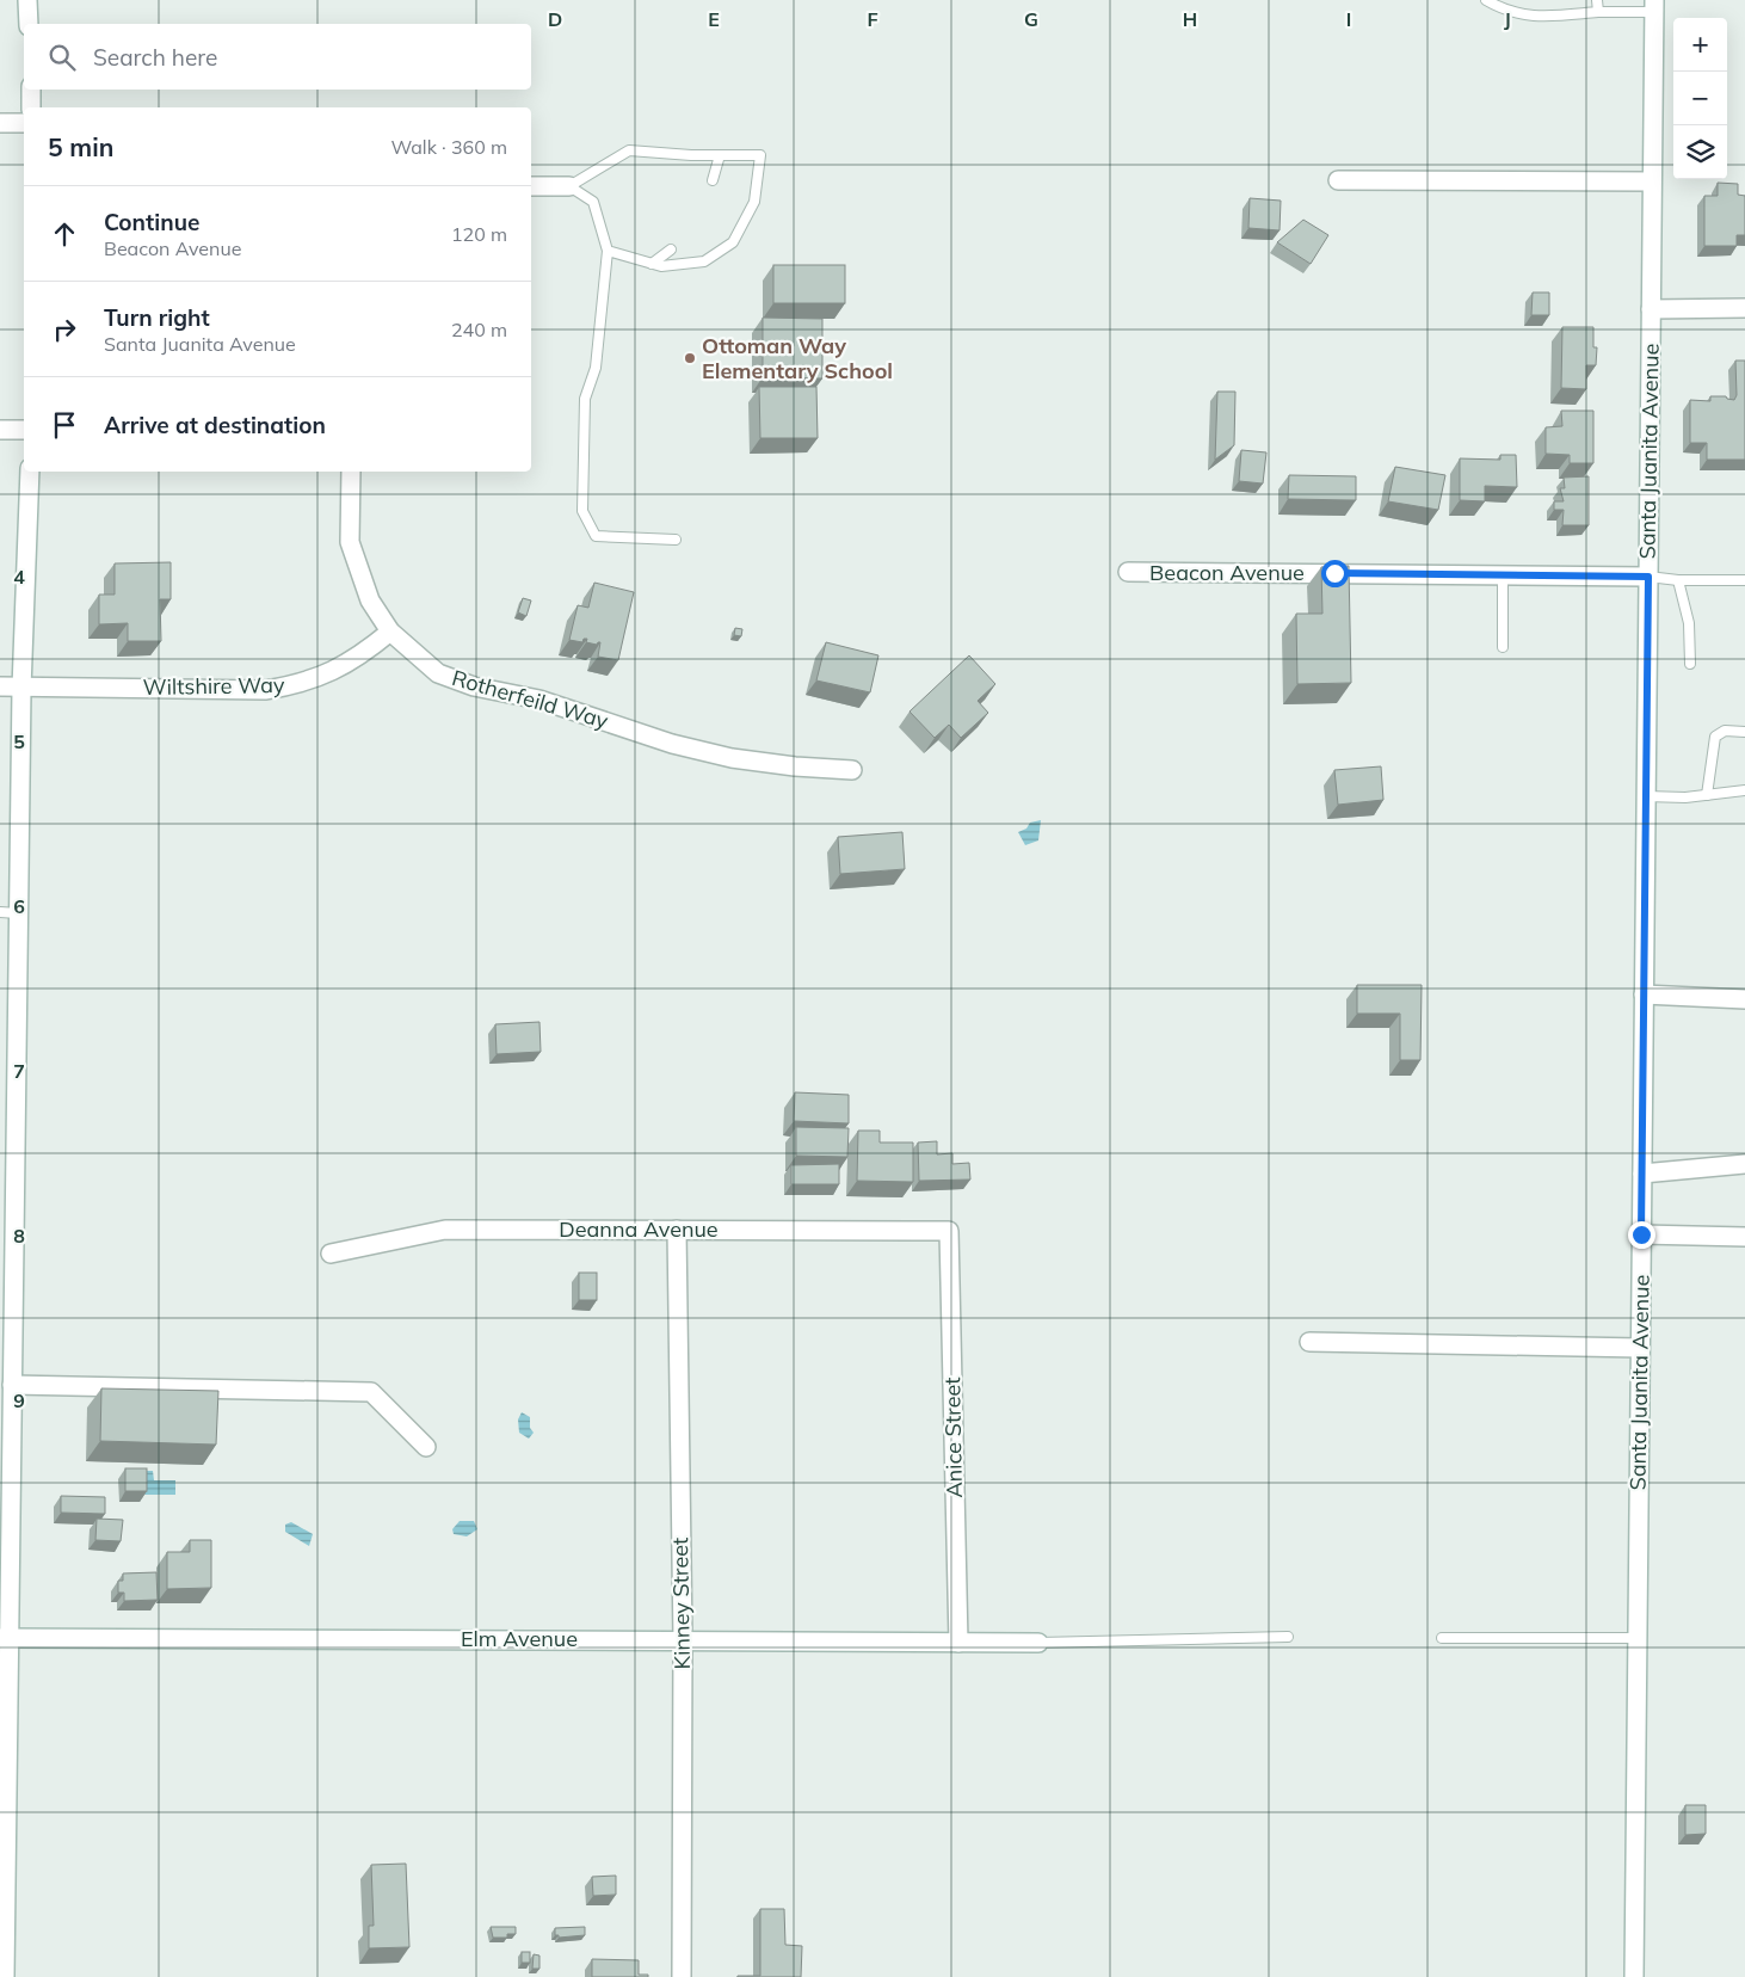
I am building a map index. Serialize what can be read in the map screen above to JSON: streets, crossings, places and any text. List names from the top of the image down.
{
  "streets": {
    "street": [
      "Santa Juanita Avenue",
      "Beacon Avenue",
      "Wiltshire Way",
      "Rotherfeild Way",
      "Deanna Avenue",
      "Anice Street",
      "Kinney Street",
      "Elm Avenue"
    ]
  },
  "crossings": [
    ["Santa Juanita Avenue", "Beacon Avenue"],
    ["Wiltshire Way", "Rotherfeild Way"],
    ["Deanna Avenue", "Anice Street"],
    ["Deanna Avenue", "Kinney Street"],
    ["Anice Street", "Elm Avenue"],
    ["Kinney Street", "Elm Avenue"]
  ],
  "places": ["Ottoman Way Elementary School"],
  "page": {
    "map_buttons": ["+", "−"],
    "search": "Search here",
    "heading": ["5 min", "Walk · 360 m"],
    "list": [
      ["Continue", "Beacon Avenue", "120 m"],
      ["Turn right", "Santa Juanita Avenue", "240 m"],
      "Arrive at destination"
    ]
  },
  "grid": {
    "columns": [
      "D",
      "E",
      "F",
      "G",
      "H",
      "I",
      "J"
    ],
    "rows": [
      "4",
      "5",
      "6",
      "7",
      "8",
      "9"
    ]
  }
}
